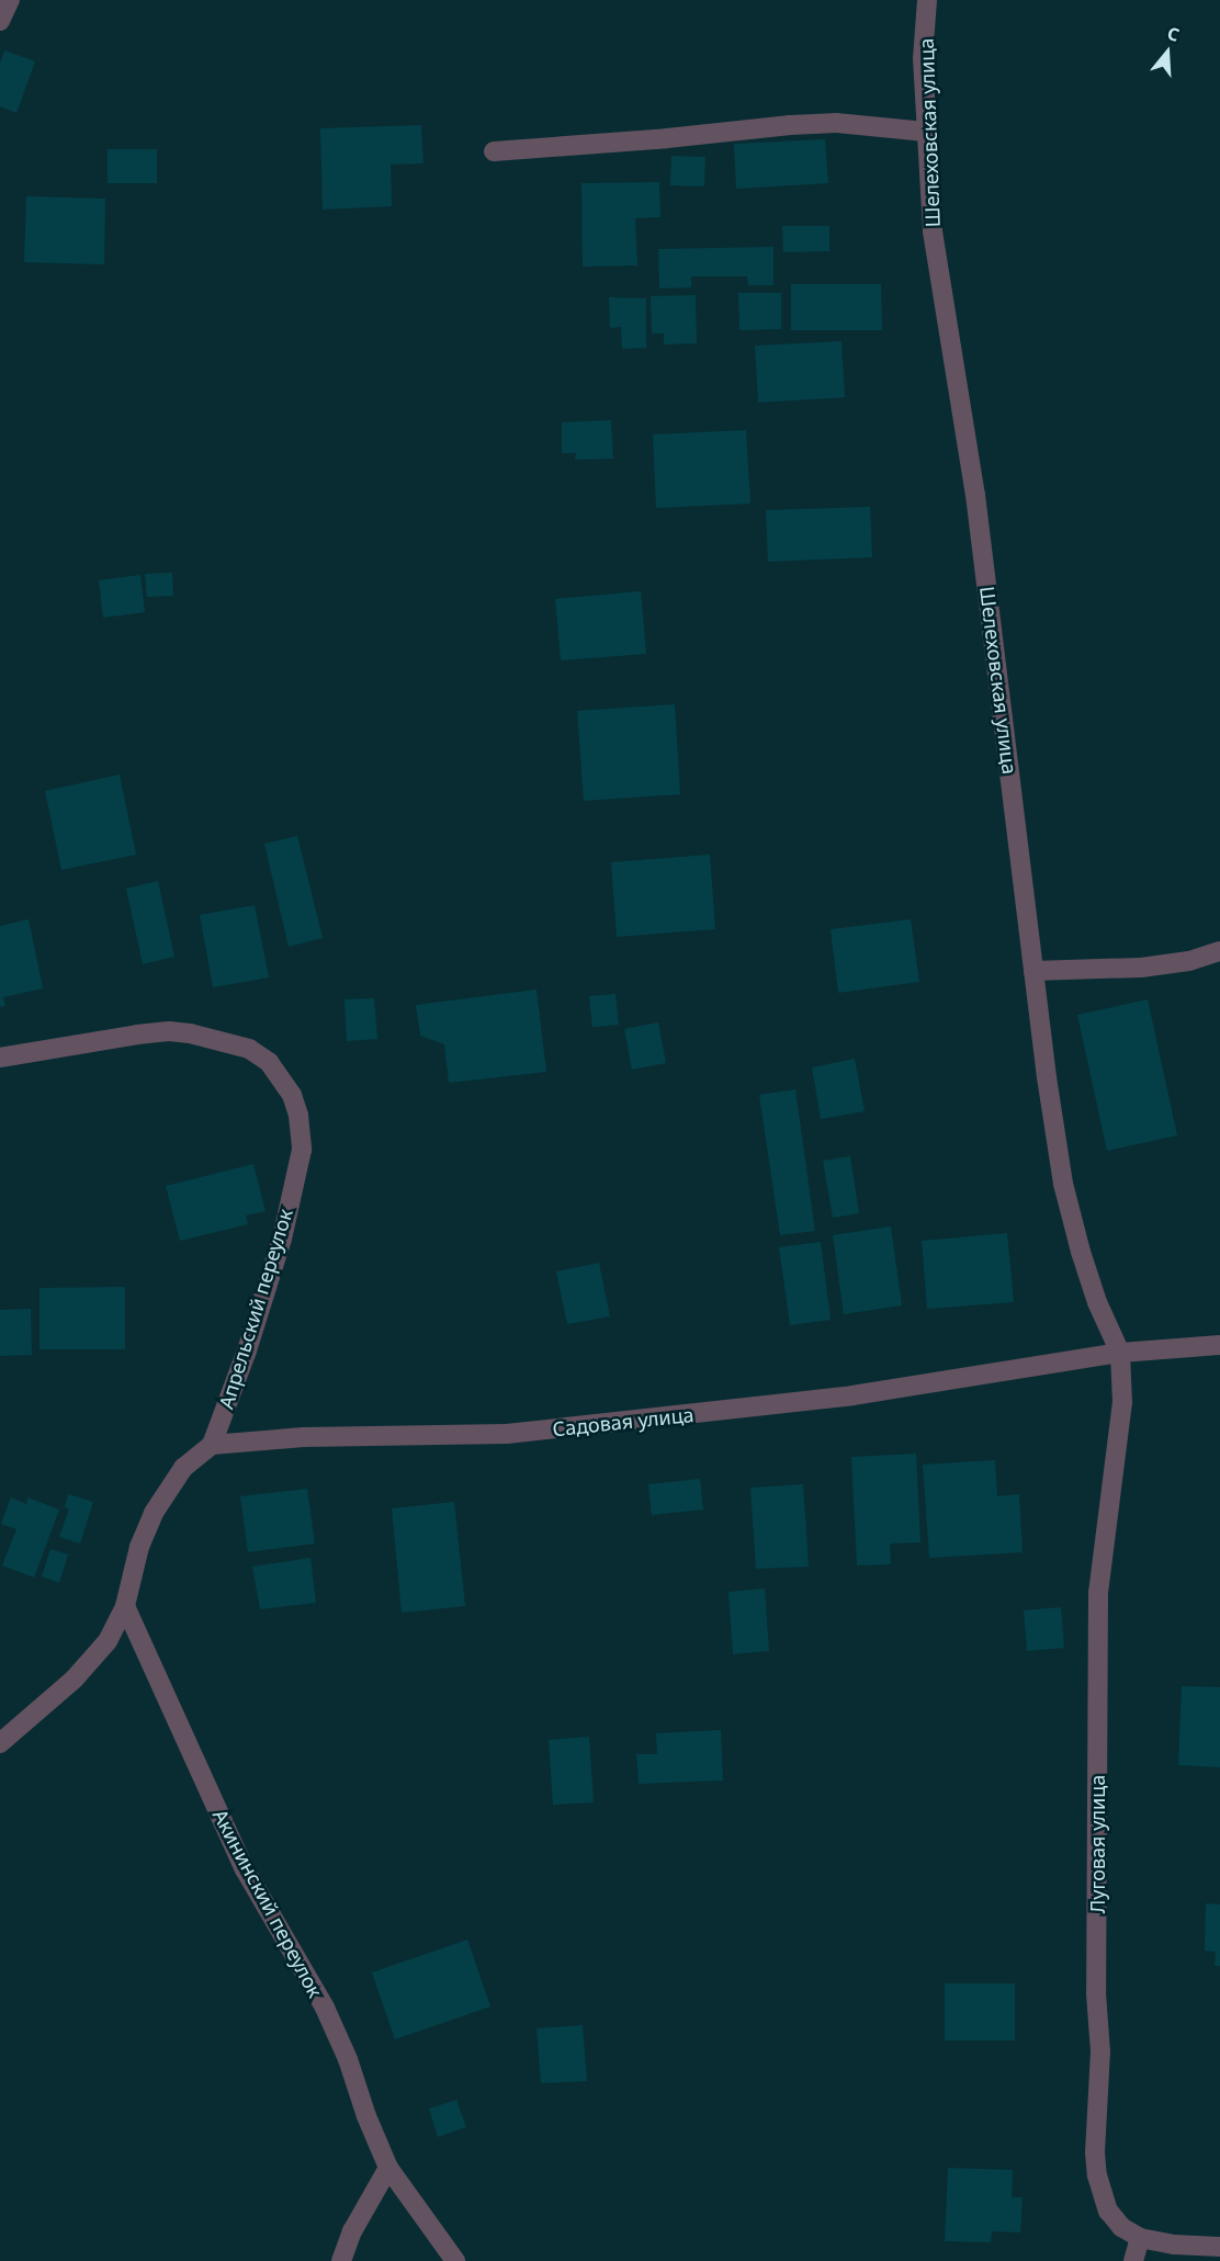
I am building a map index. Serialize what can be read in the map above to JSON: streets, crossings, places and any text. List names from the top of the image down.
{
  "streets": {
    "street": [
      "Шелеховская улица",
      "Апрельский переулок",
      "Садовая улица",
      "Луговая улица",
      "Акининский переулок"
    ]
  },
  "crossings": [
    ["Шелеховская улица", "Садовая улица"],
    ["Шелеховская улица", "Луговая улица"],
    ["Апрельский переулок", "Садовая улица"],
    ["Садовая улица", "Луговая улица"]
  ],
  "north": "top"
}
